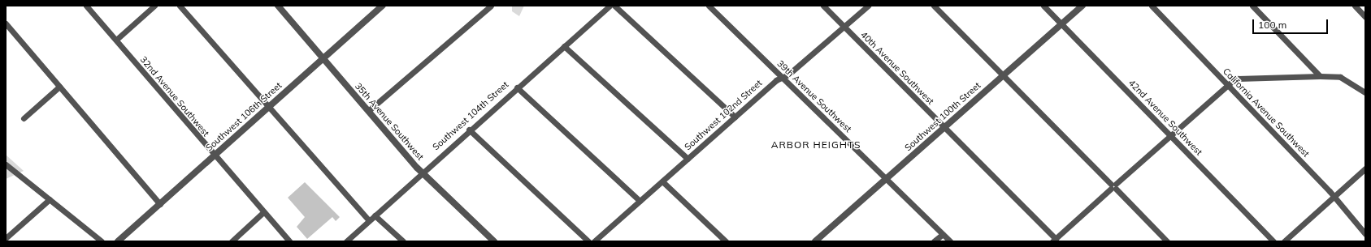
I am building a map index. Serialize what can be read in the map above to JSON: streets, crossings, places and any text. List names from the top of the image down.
{
  "streets": {
    "street": [
      "40th Avenue Southwest",
      "32nd Avenue Southwest",
      "39th Avenue Southwest",
      "California Avenue Southwest",
      "Southwest 102nd Street",
      "Southwest 104th Street",
      "Southwest 106th Street",
      "Southwest 100th Street",
      "42nd Avenue Southwest",
      "35th Avenue Southwest"
    ]
  },
  "crossings": [
    ["40th Avenue Southwest", "Southwest 102nd Street"],
    ["40th Avenue Southwest", "Southwest 100th Street"],
    ["32nd Avenue Southwest", "Southwest 106th Street"],
    ["39th Avenue Southwest", "Southwest 102nd Street"],
    ["39th Avenue Southwest", "Southwest 100th Street"],
    ["Southwest 104th Street", "35th Avenue Southwest"],
    ["Southwest 106th Street", "35th Avenue Southwest"],
    ["Southwest 100th Street", "42nd Avenue Southwest"]
  ],
  "districts": ["ARBOR HEIGHTS"],
  "scale_bar": "100 m"
}
